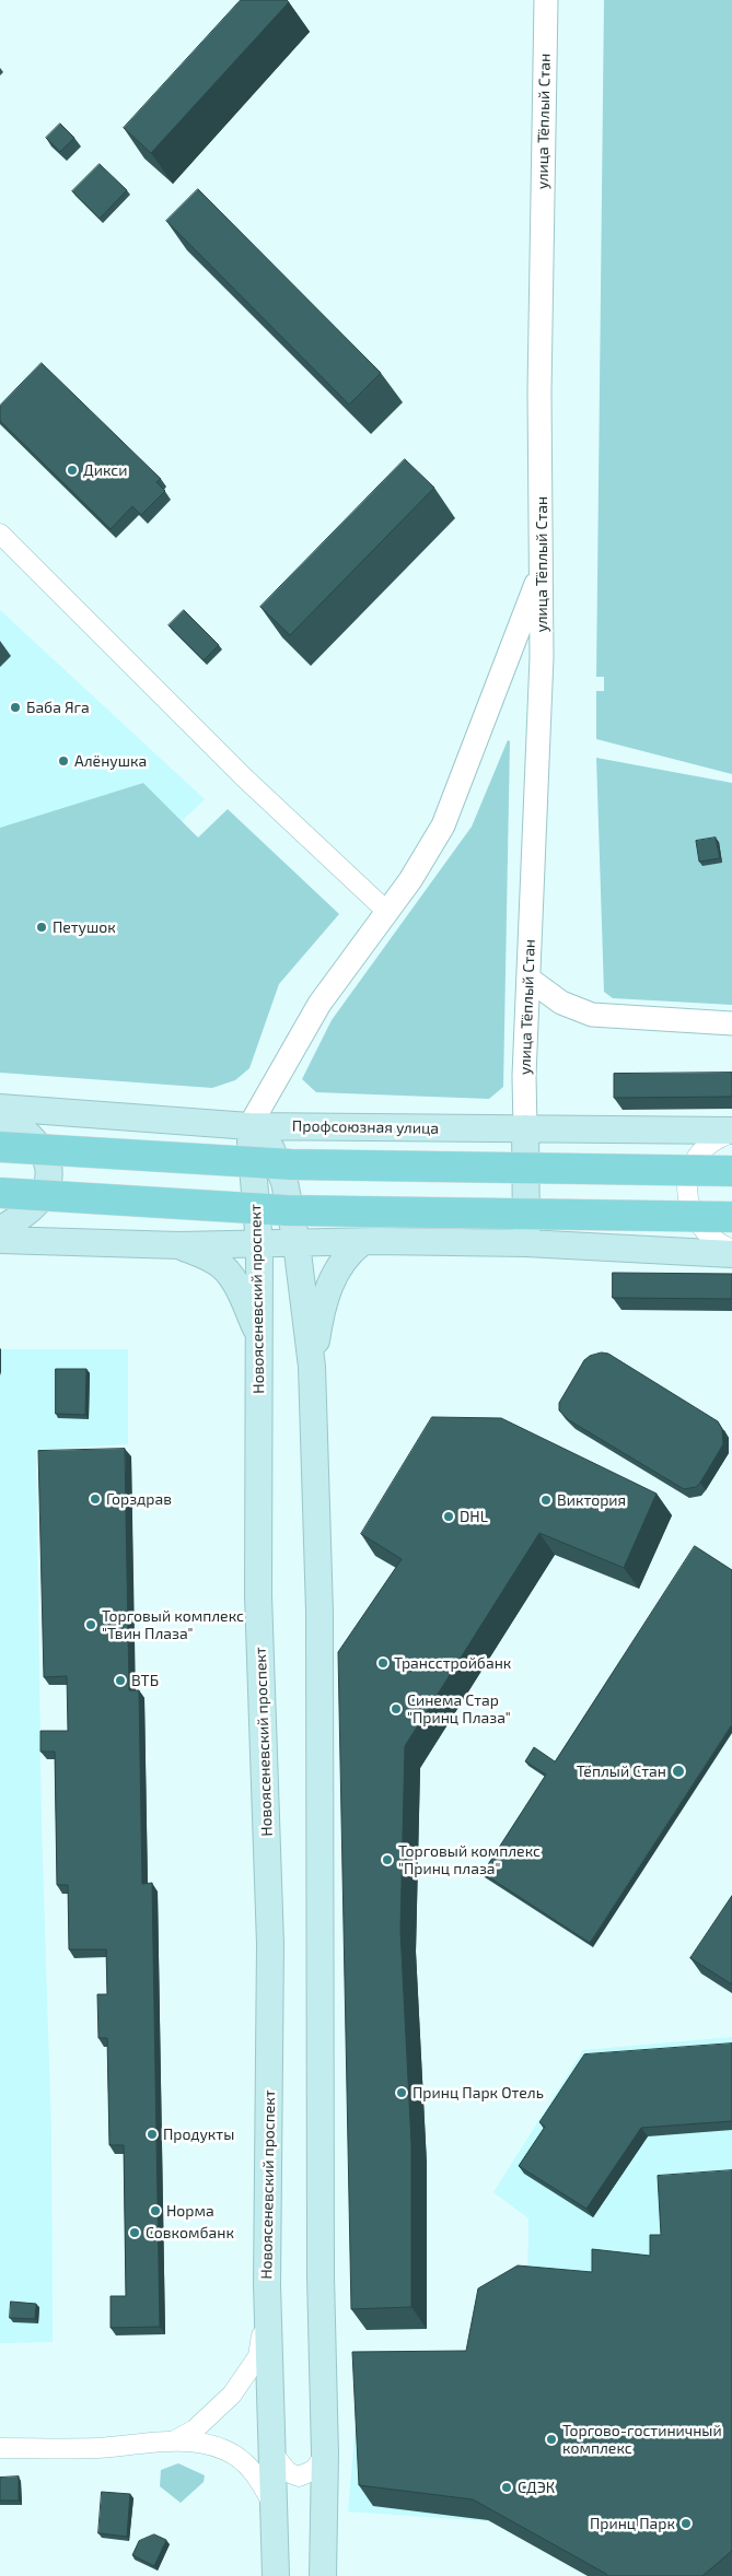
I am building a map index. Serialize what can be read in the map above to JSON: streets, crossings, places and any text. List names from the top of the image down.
{
  "streets": {
    "main road": ["Профсоюзная улица", "Новоясеневский проспект"],
    "street": ["улица Тёплый Стан"]
  },
  "crossings": [
    ["улица Тёплый Стан", "Профсоюзная улица"],
    ["Профсоюзная улица", "Новоясеневский проспект"]
  ],
  "places": [
    "Дикси",
    "Баба Яга",
    "Алёнушка",
    "Петушок",
    "Горздрав",
    "Виктория",
    "DHL",
    "Торговый комплекс \"Твин Плаза\"",
    "Трансстройбанк",
    "ВТБ",
    "Синема Стар \"Принц Плаза\"",
    "Тёплый Стан",
    "Торговый комплекс \"Принц плаза\"",
    "Принц Парк Отель",
    "Продукты",
    "Норма",
    "Совкомбанк",
    "Торгово-гостиничный комплекс",
    "СДЭК",
    "Принц Парк"
  ]
}
